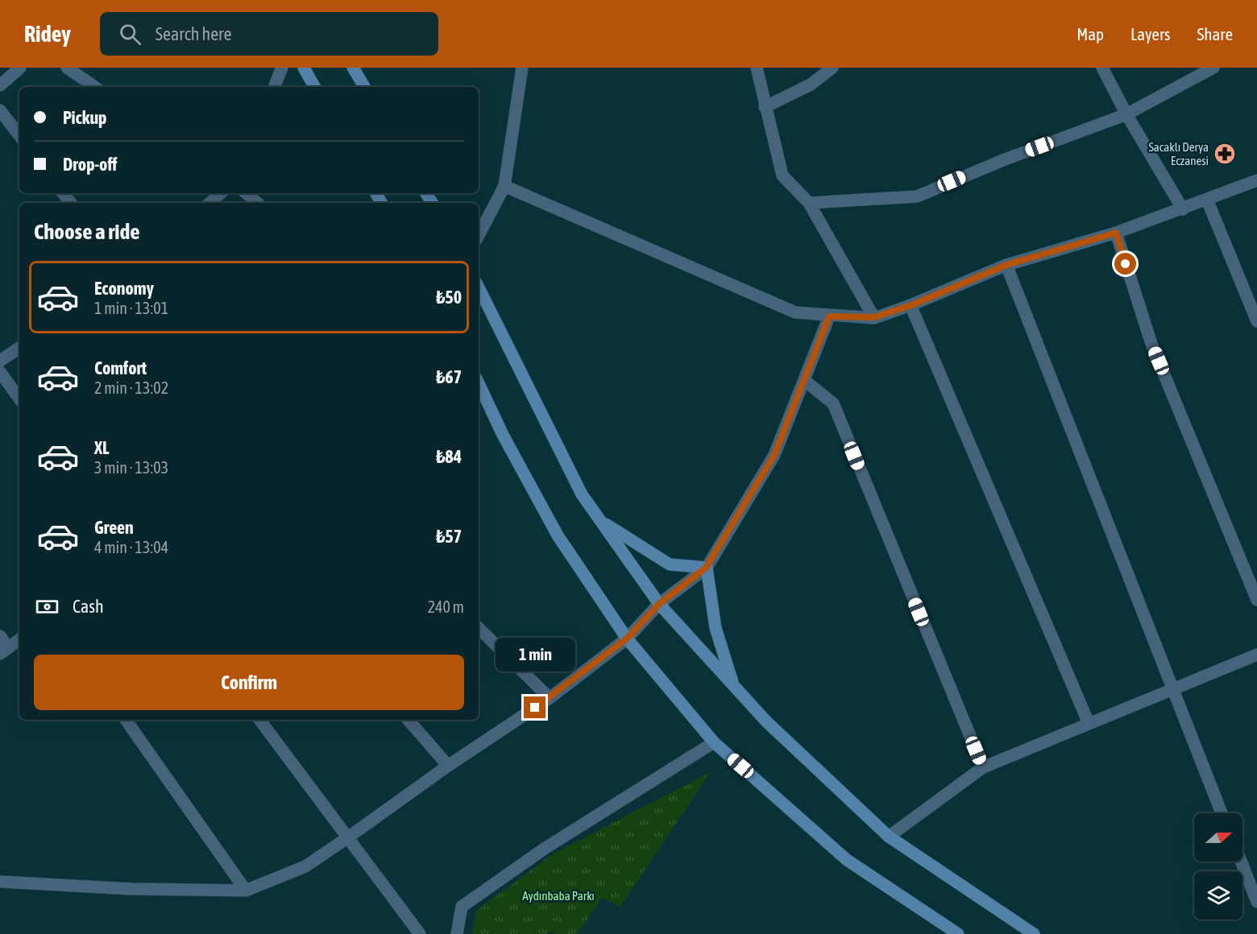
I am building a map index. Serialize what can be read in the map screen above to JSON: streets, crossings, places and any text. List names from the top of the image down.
{
  "parks": ["Aydınbaba Parkı"],
  "places": {
    "pharmacy": ["Sacaklı Derya Eczanesi"]
  },
  "north": "right",
  "page": {
    "header": "Ridey",
    "search": "Search here",
    "nav": ["Map", "Layers", "Share"],
    "banner": ["Pickup", "Drop-off"],
    "heading": "Choose a ride",
    "list": [
      {
        "name": "Economy",
        "note": "1 min · 13:01",
        "value": "₺50"
      },
      {
        "name": "Comfort",
        "note": "2 min · 13:02",
        "value": "₺67"
      },
      {
        "name": "XL",
        "note": "3 min · 13:03",
        "value": "₺84"
      },
      {
        "name": "Green",
        "note": "4 min · 13:04",
        "value": "₺57"
      }
    ],
    "pay": ["Cash", "240 m"],
    "bubble": "1 min",
    "buttons": "Confirm"
  }
}
